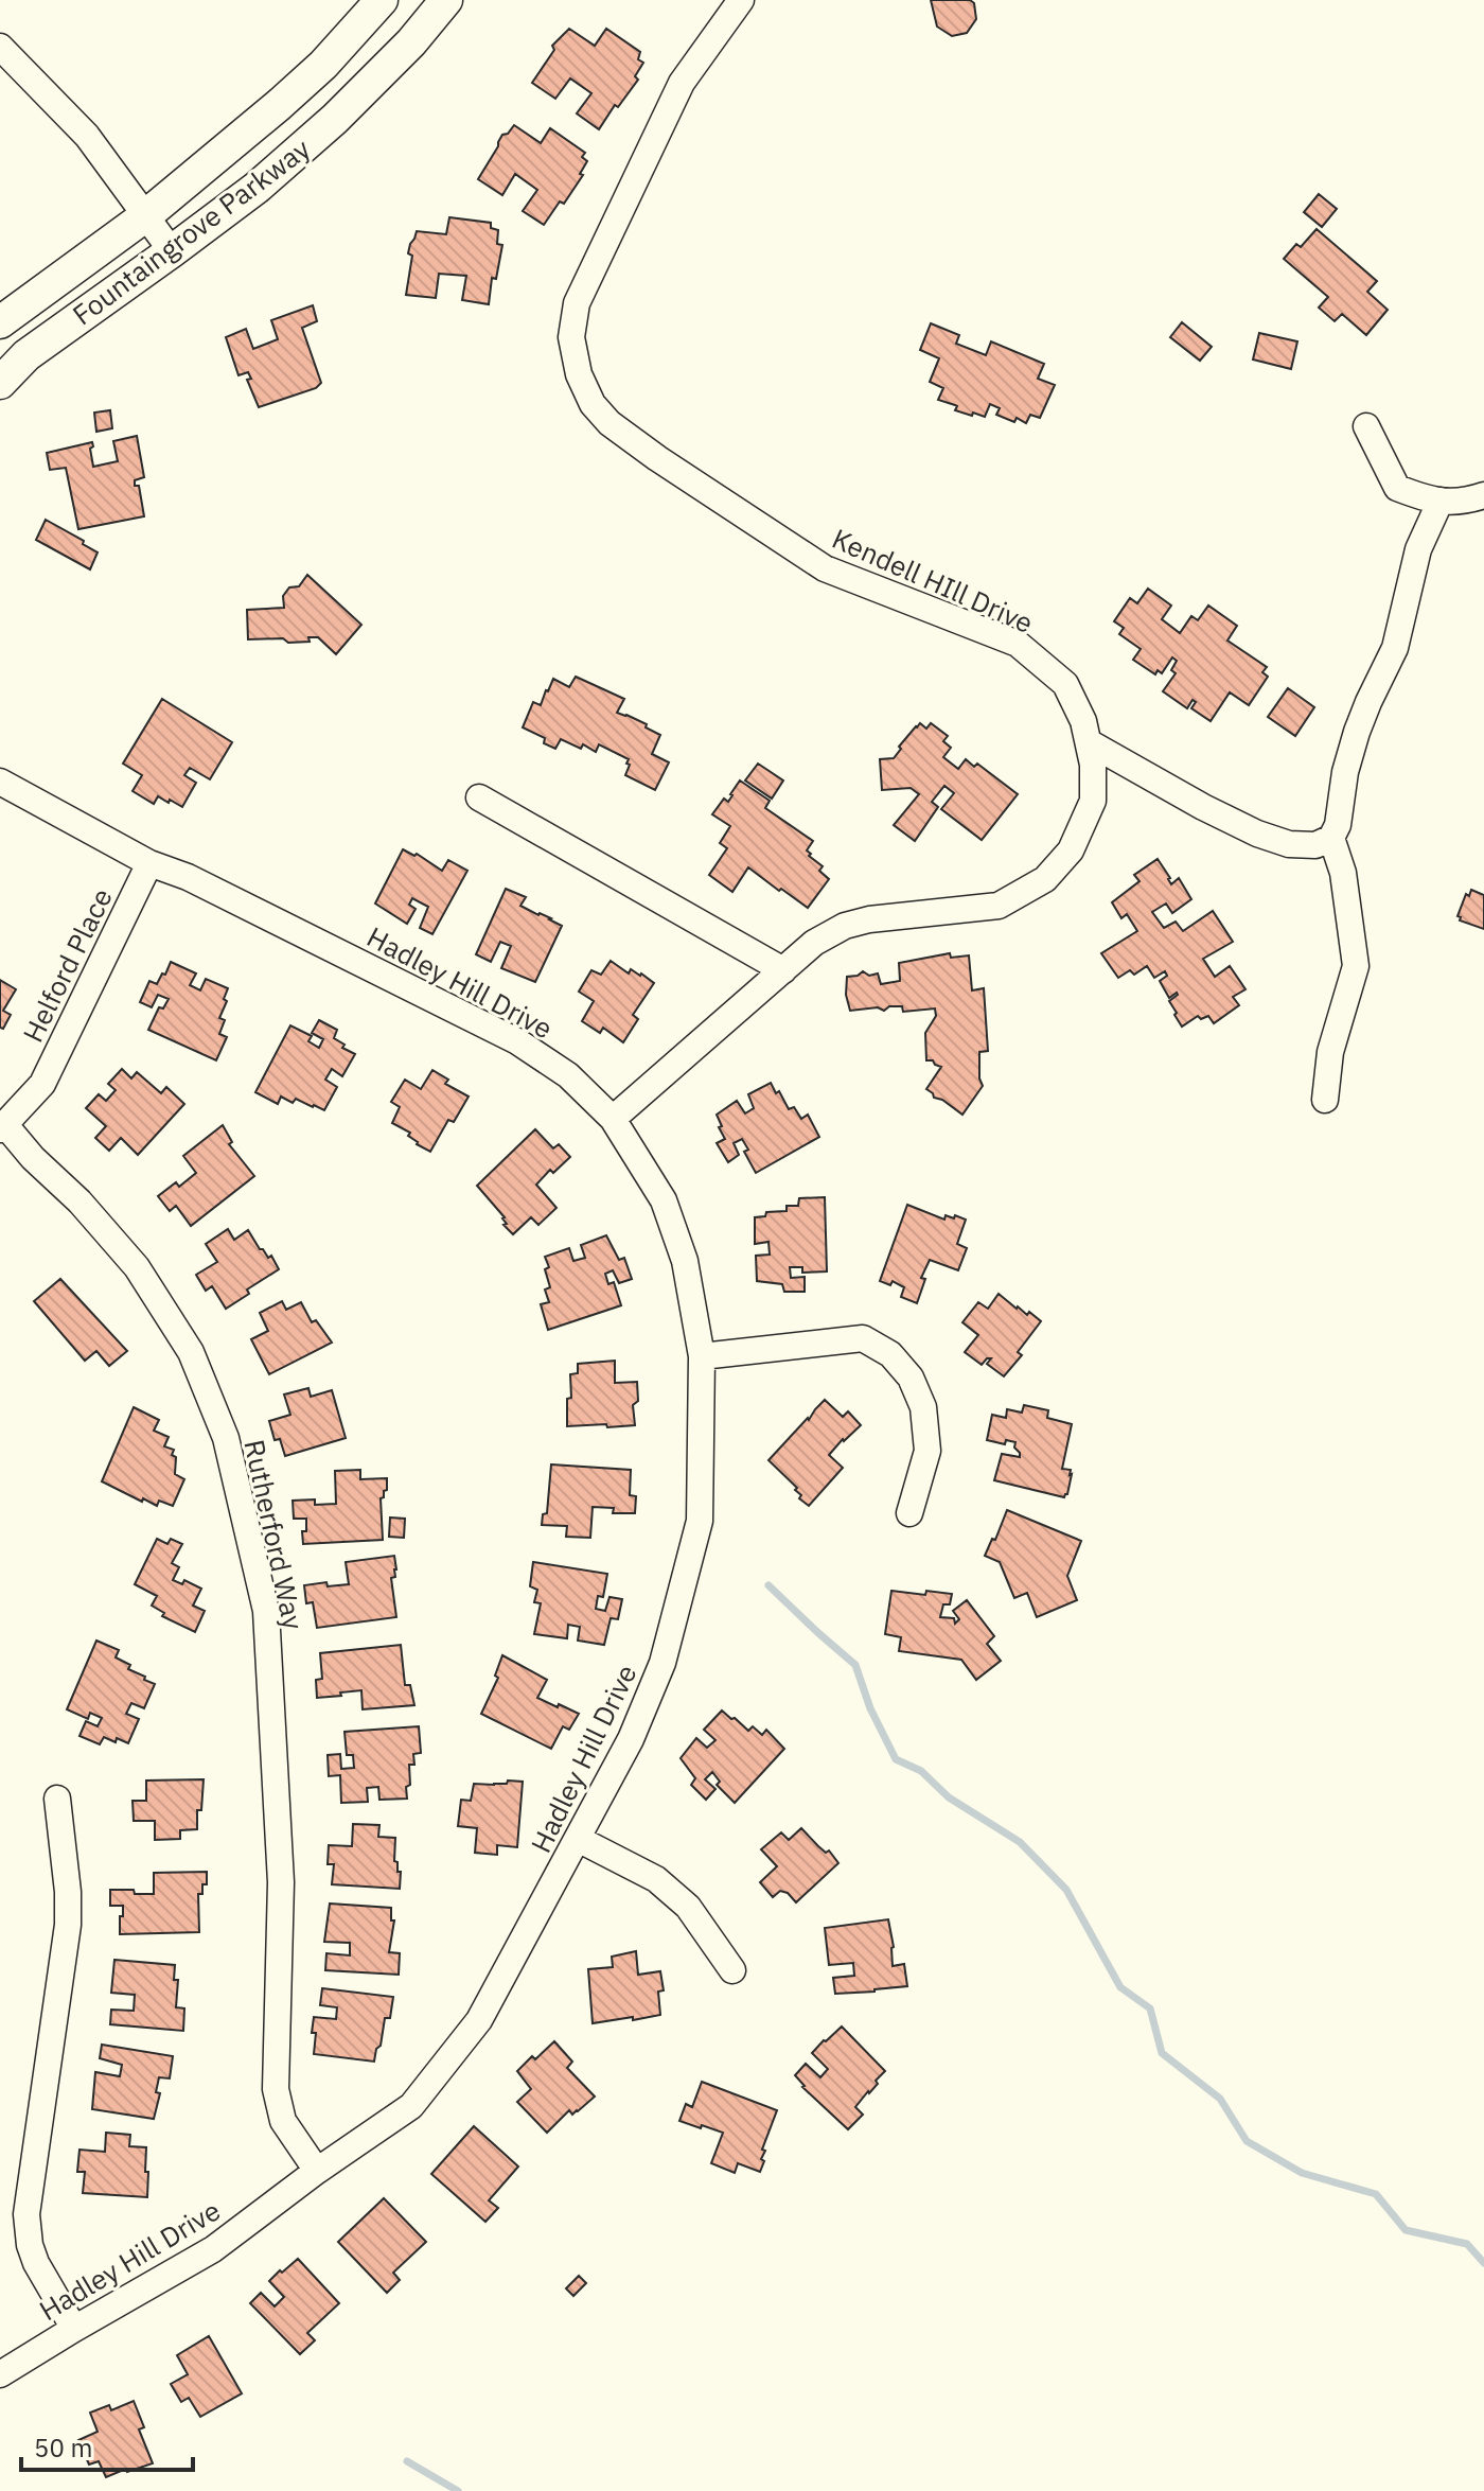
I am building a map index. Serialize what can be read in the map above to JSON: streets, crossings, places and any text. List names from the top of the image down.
{
  "streets": {
    "main road": ["Fountaingrove Parkway"],
    "street": [
      "Kendell HIll Drive",
      "Helford Place",
      "Hadley Hill Drive",
      "Rutherford Way"
    ]
  },
  "crossings": [
    ["Kendell HIll Drive", "Hadley Hill Drive"],
    ["Helford Place", "Hadley Hill Drive"],
    ["Helford Place", "Rutherford Way"],
    ["Hadley Hill Drive", "Rutherford Way"]
  ],
  "scale_bar": "50 m"
}
